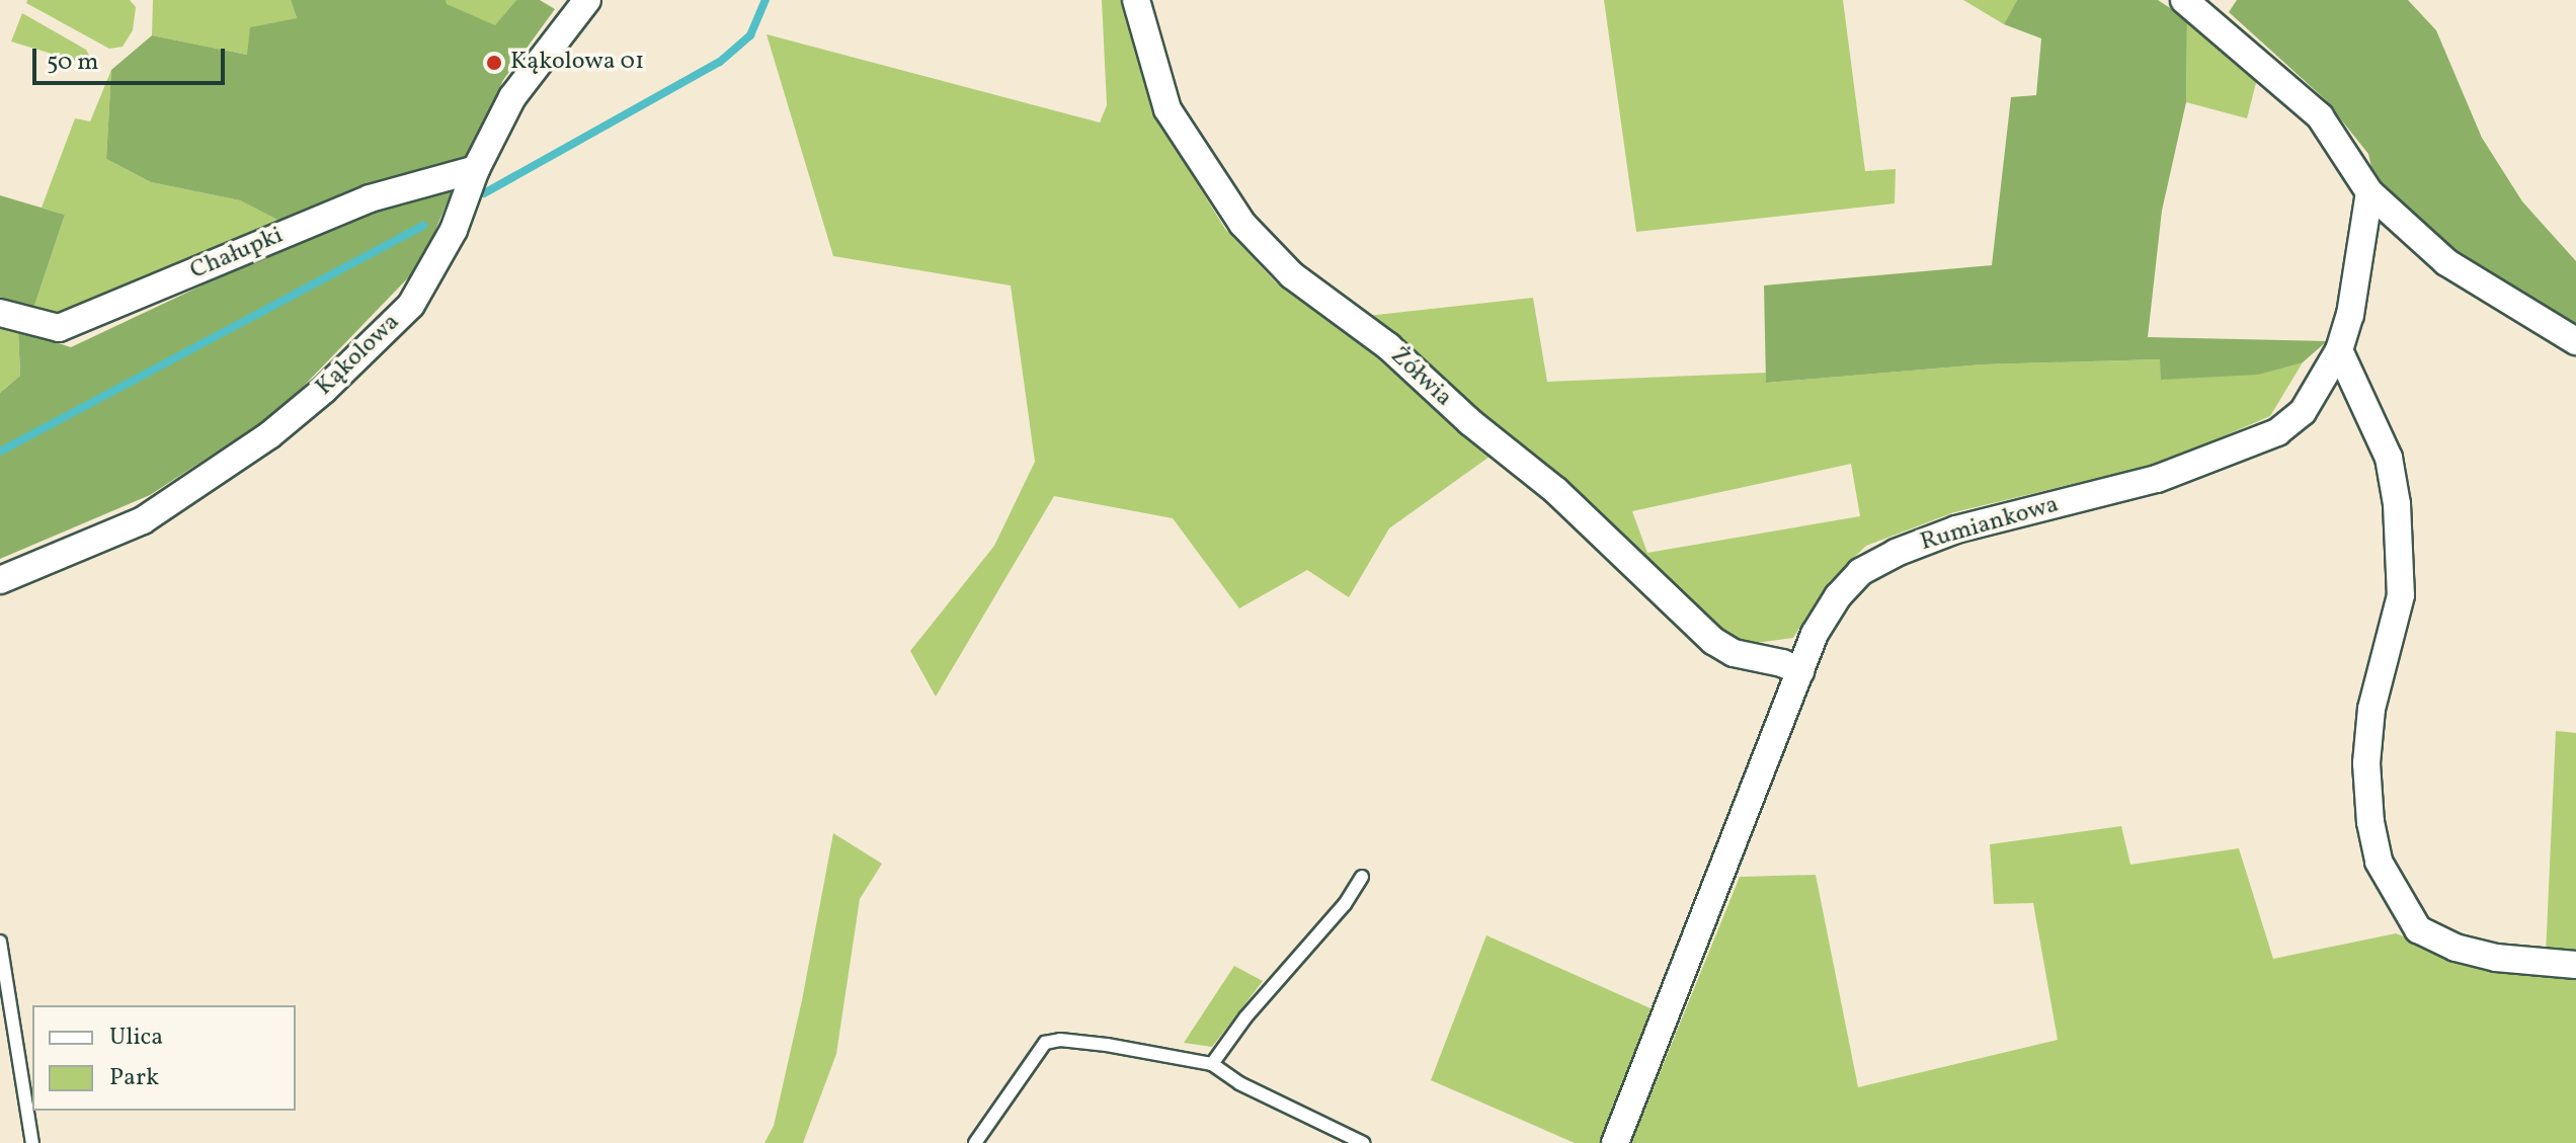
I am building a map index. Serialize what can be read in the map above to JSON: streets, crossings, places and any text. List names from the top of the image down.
{
  "streets": {
    "street": [
      "Chałupki",
      "Kąkolowa",
      "Żółwia",
      "Rumiankowa"
    ]
  },
  "crossings": [
    ["Chałupki", "Kąkolowa"],
    ["Żółwia", "Rumiankowa"]
  ],
  "places": ["Kąkolowa 01"],
  "legend": ["Ulica", "Park"],
  "scale_bar": "50 m"
}
